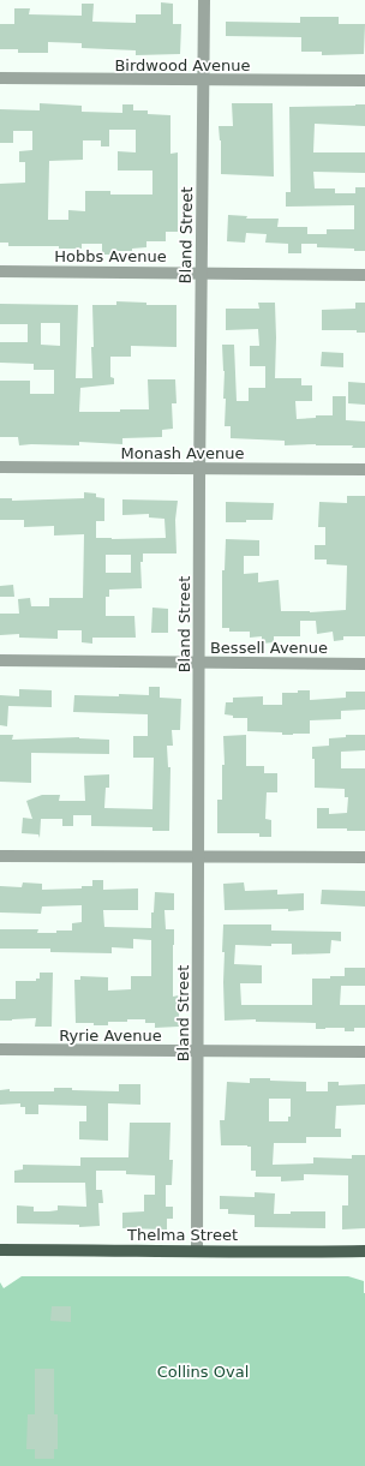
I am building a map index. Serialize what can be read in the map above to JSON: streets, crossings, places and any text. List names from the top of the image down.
{
  "streets": {
    "main road": ["Thelma Street"],
    "street": [
      "Birdwood Avenue",
      "Bland Street",
      "Hobbs Avenue",
      "Monash Avenue",
      "Bessell Avenue",
      "Ryrie Avenue"
    ]
  },
  "crossings": [
    ["Birdwood Avenue", "Bland Street"],
    ["Bland Street", "Hobbs Avenue"],
    ["Bland Street", "Monash Avenue"],
    ["Bland Street", "Bessell Avenue"],
    ["Bland Street", "Ryrie Avenue"],
    ["Bland Street", "Thelma Street"]
  ],
  "parks": ["Collins Oval"]
}
